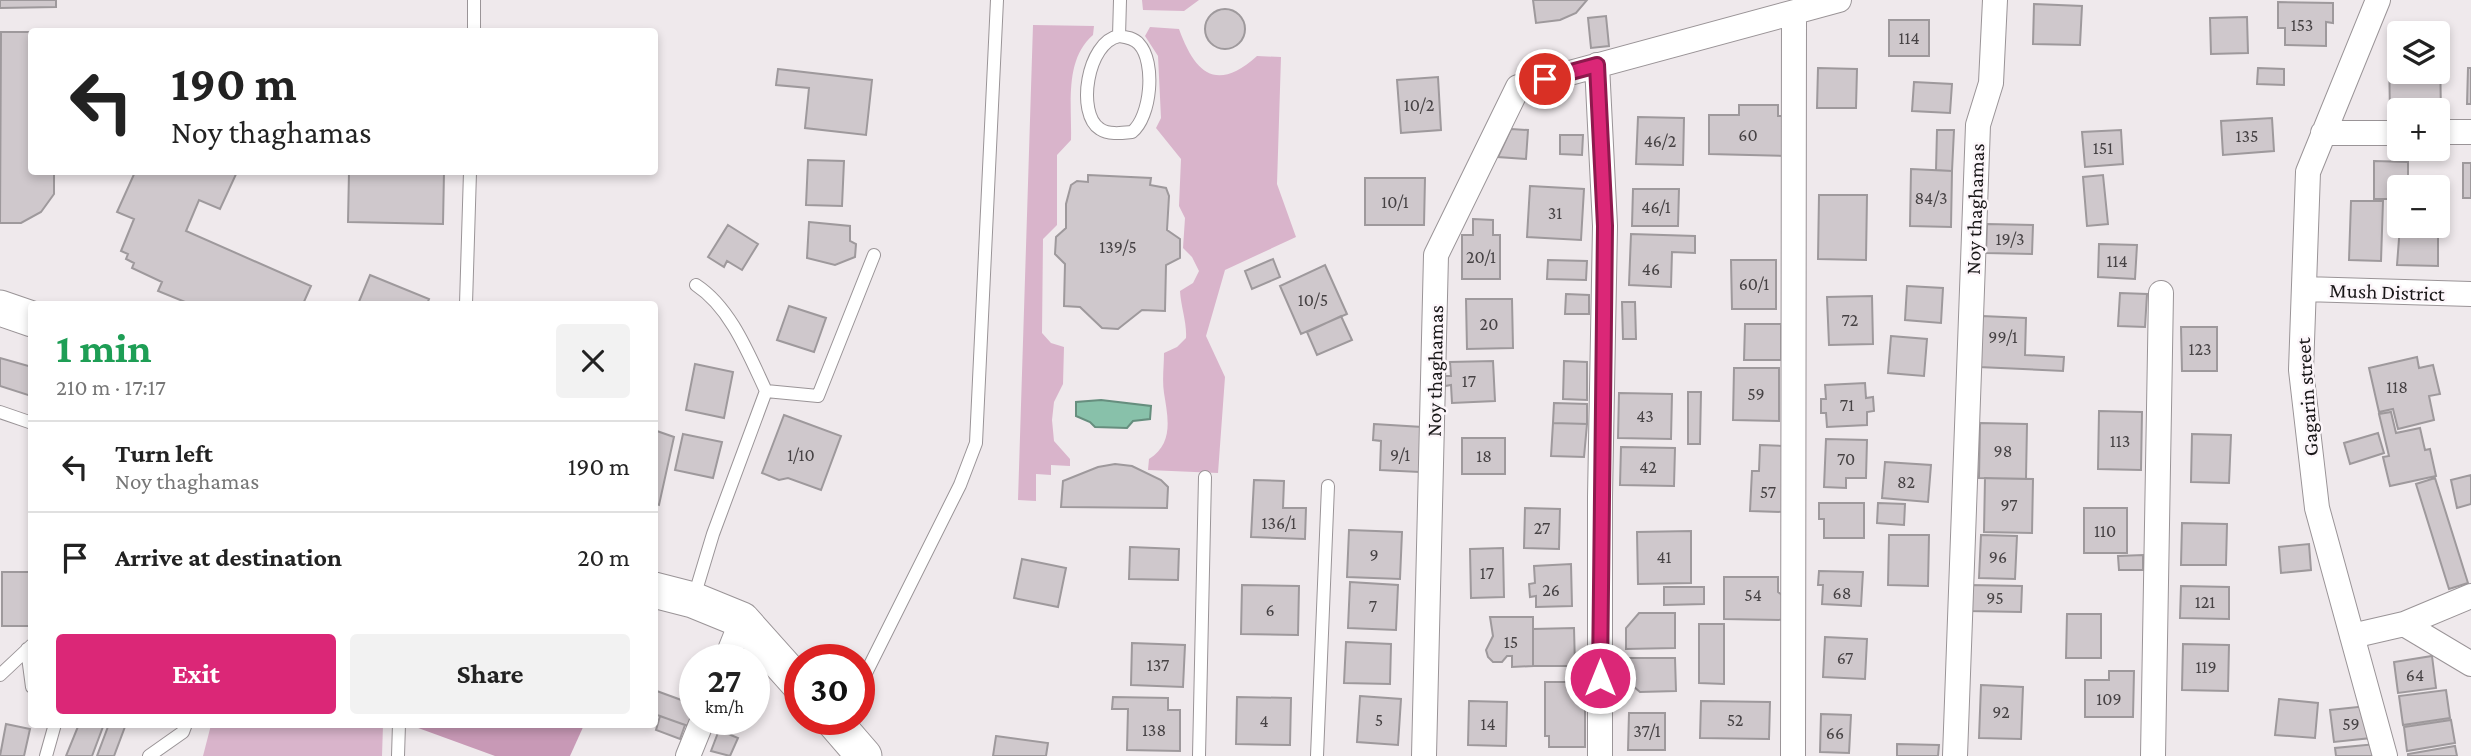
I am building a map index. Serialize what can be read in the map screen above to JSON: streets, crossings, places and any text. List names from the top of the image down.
{
  "streets": {
    "street": ["Noy thaghamas", "Mush District", "Gagarin street"]
  },
  "crossings": [
    ["Mush District", "Gagarin street"]
  ],
  "house_numbers": [
    "153",
    "114",
    "10/2",
    "60",
    "135",
    "46/2",
    "151",
    "84/3",
    "10/1",
    "46/1",
    "31",
    "19/3",
    "139/5",
    "20/1",
    "114",
    "46",
    "60/1",
    "10/5",
    "72",
    "20",
    "99/1",
    "123",
    "17",
    "118",
    "59",
    "71",
    "43",
    "113",
    "98",
    "1/10",
    "9/1",
    "18",
    "70",
    "42",
    "82",
    "57",
    "97",
    "136/1",
    "27",
    "110",
    "9",
    "41",
    "96",
    "17",
    "26",
    "68",
    "54",
    "95",
    "121",
    "7",
    "6",
    "15",
    "67",
    "137",
    "119",
    "64",
    "109",
    "92",
    "5",
    "52",
    "4",
    "14",
    "59",
    "138",
    "37/1",
    "66"
  ],
  "page": {
    "map_buttons": ["+", "−"],
    "turn": ["190 m", "Noy thaghamas"],
    "heading": ["1 min", "210 m · 17:17"],
    "list": [
      {
        "name": "Turn left",
        "note": "Noy thaghamas",
        "value": "190 m"
      },
      {
        "name": "Arrive at destination",
        "value": "20 m"
      }
    ],
    "buttons": ["Exit", "Share"],
    "speed": "27 km/h",
    "limit": "30"
  }
}
